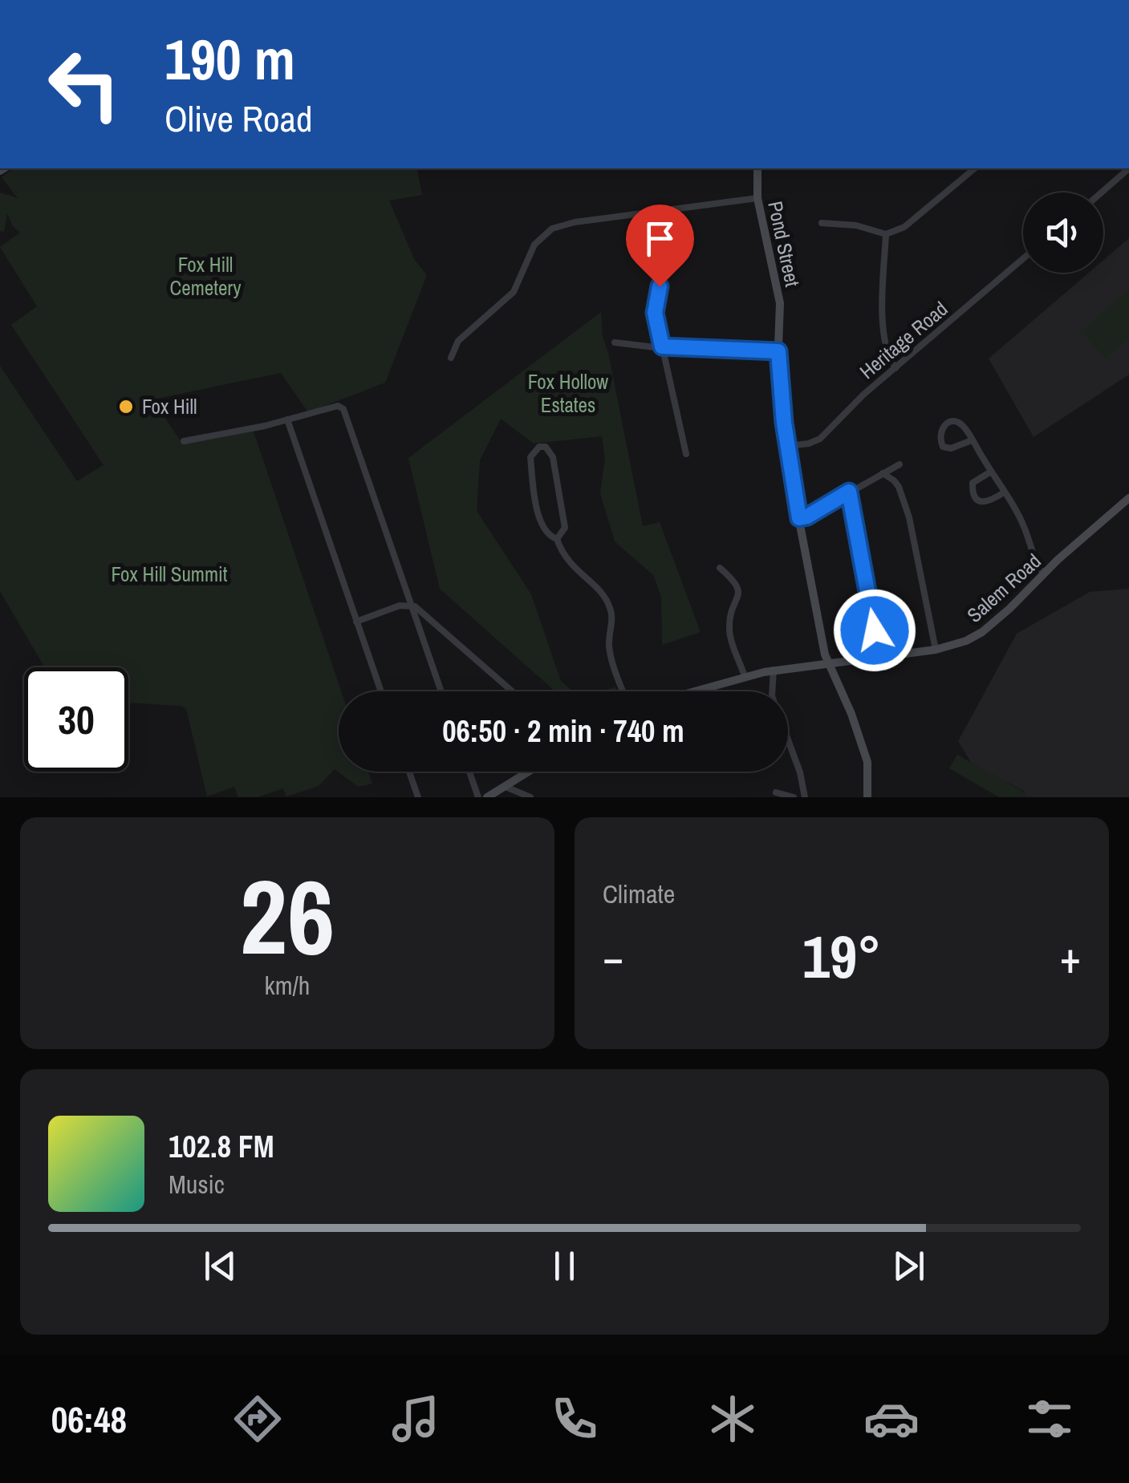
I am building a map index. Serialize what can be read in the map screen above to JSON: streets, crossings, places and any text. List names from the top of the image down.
{
  "streets": {
    "street": ["Pond Street", "Heritage Road", "Salem Road"]
  },
  "crossings": [
    ["Pond Street", "Heritage Road"],
    ["Pond Street", "Salem Road"]
  ],
  "parks": ["Fox Hill Cemetery", "Fox Hollow Estates", "Fox Hill Summit"],
  "places": ["Fox Hill"],
  "page": {
    "turn": ["190 m", "Olive Road"],
    "limit": "30",
    "trip": "06:50 · 2 min · 740 m",
    "tile": [
      ["26", "km/h"],
      "Climate"
    ],
    "heat": ["−", "19°", "+"],
    "song": ["102.8 FM", "Music"],
    "tabs": "06:48"
  }
}
